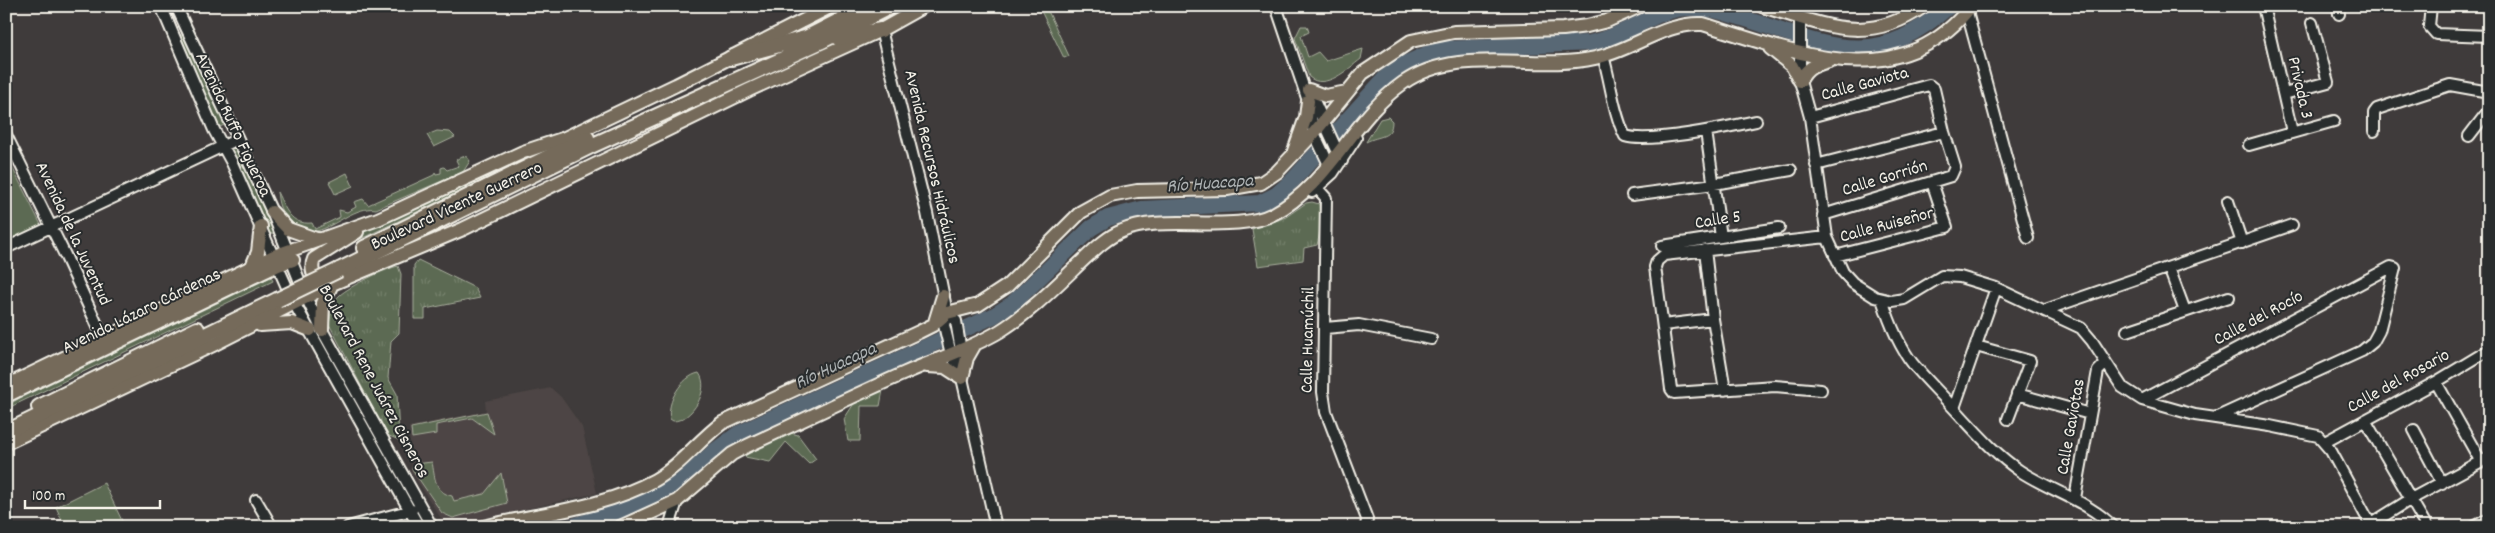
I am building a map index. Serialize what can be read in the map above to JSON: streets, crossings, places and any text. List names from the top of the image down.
{
  "streets": {
    "highway": ["Boulevard Vicente Guerrero"],
    "main road": ["Avenida Lázaro Cárdenas"],
    "street": [
      "Calle Gaviota",
      "Privada 3",
      "Avenida Ruffo Figueroa",
      "Avenida Recursos Hidráulicos",
      "Calle Gorrión",
      "Calle 5",
      "Calle Ruiseñor",
      "Avenida de la Juventud",
      "Calle del Rocío",
      "Calle Huamúchil",
      "Boulevard Rene Juárez Cisneros",
      "Calle del Rosario",
      "Calle Gaviotas"
    ]
  },
  "crossings": [
    ["Calle Gaviota", "Calle Gorrión"],
    ["Avenida Ruffo Figueroa", "Boulevard Vicente Guerrero"],
    ["Avenida Ruffo Figueroa", "Avenida Lázaro Cárdenas"],
    ["Avenida Ruffo Figueroa", "Boulevard Rene Juárez Cisneros"],
    ["Avenida Recursos Hidráulicos", "Boulevard Vicente Guerrero"],
    ["Calle Gorrión", "Calle Ruiseñor"],
    ["Boulevard Vicente Guerrero", "Avenida Lázaro Cárdenas"],
    ["Boulevard Vicente Guerrero", "Boulevard Rene Juárez Cisneros"],
    ["Avenida de la Juventud", "Avenida Lázaro Cárdenas"],
    ["Avenida Lázaro Cárdenas", "Boulevard Rene Juárez Cisneros"]
  ],
  "water": ["Río Huacapa"],
  "scale_bar": "100 m"
}
